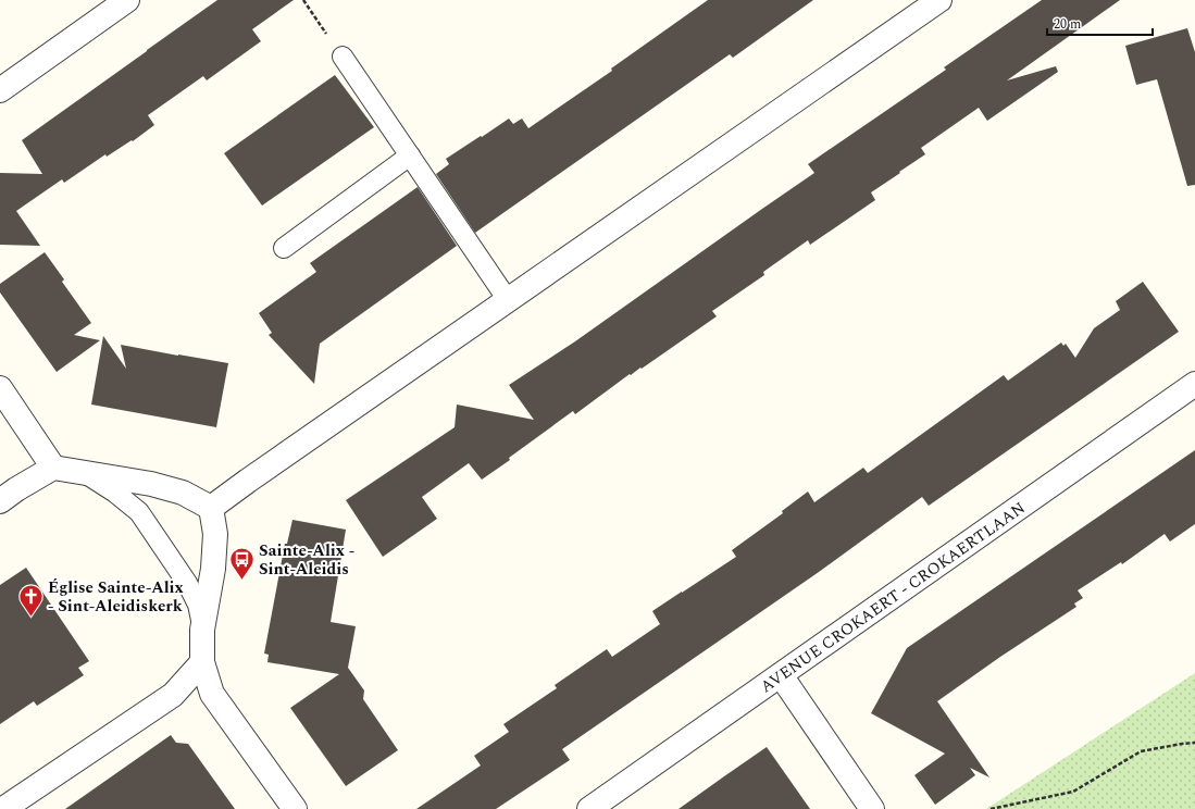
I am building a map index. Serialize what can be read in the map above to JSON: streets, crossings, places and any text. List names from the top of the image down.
{
  "streets": {
    "street": ["AVENUE CROKAERT - CROKAERTLAAN"]
  },
  "places": {
    "bus stop": ["Sainte-Alix - Sint-Aleidis"],
    "church": ["Église Sainte-Alix - Sint-Aleidiskerk"]
  },
  "scale_bar": "20 m"
}
